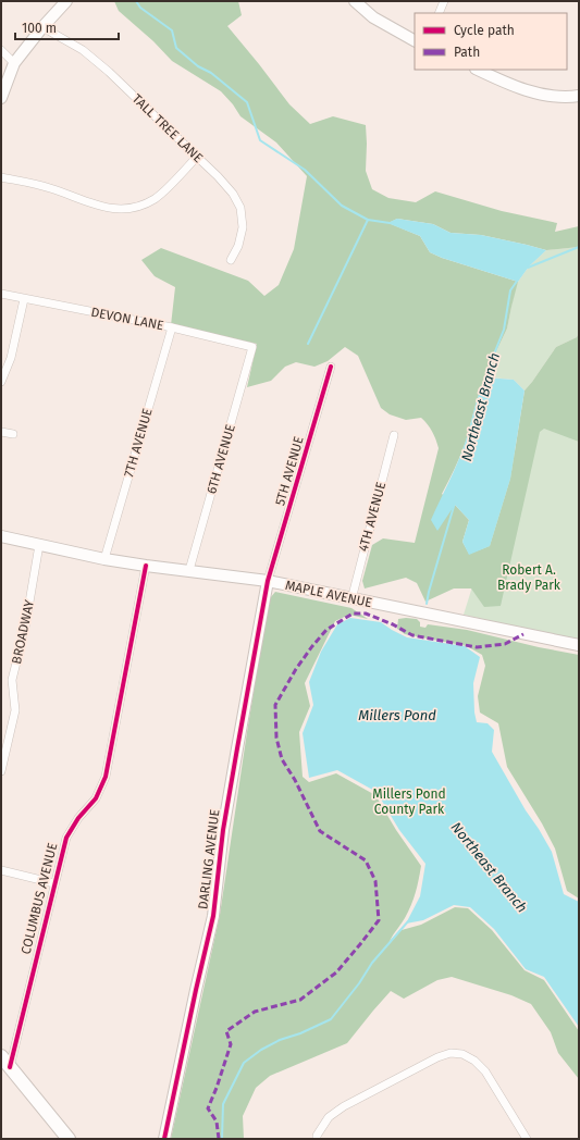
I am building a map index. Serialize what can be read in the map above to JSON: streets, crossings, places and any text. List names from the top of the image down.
{
  "streets": {
    "street": [
      "TALL TREE LANE",
      "DEVON LANE",
      "7TH AVENUE",
      "6TH AVENUE",
      "5TH AVENUE",
      "4TH AVENUE",
      "MAPLE AVENUE",
      "BROADWAY",
      "DARLING AVENUE",
      "COLUMBUS AVENUE"
    ]
  },
  "crossings": [
    ["DEVON LANE", "7TH AVENUE"],
    ["DEVON LANE", "6TH AVENUE"],
    ["7TH AVENUE", "MAPLE AVENUE"],
    ["6TH AVENUE", "MAPLE AVENUE"],
    ["5TH AVENUE", "MAPLE AVENUE"],
    ["5TH AVENUE", "DARLING AVENUE"],
    ["4TH AVENUE", "MAPLE AVENUE"],
    ["MAPLE AVENUE", "BROADWAY"],
    ["MAPLE AVENUE", "DARLING AVENUE"],
    ["MAPLE AVENUE", "COLUMBUS AVENUE"]
  ],
  "water": ["Northeast Branch", "Millers Pond"],
  "parks": ["Robert A. Brady Park", "Millers Pond County Park"],
  "legend": ["Cycle path", "Path"],
  "scale_bar": "100 m"
}
